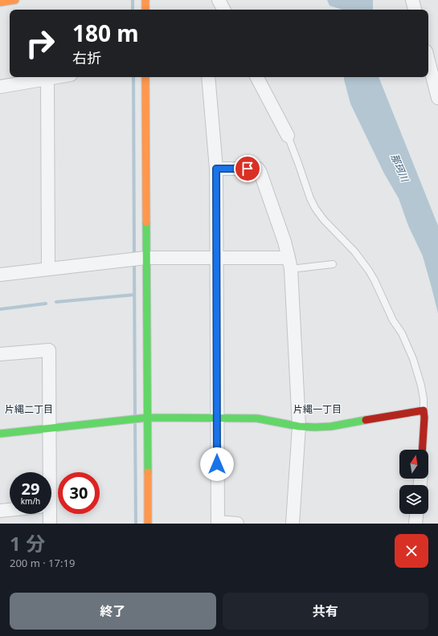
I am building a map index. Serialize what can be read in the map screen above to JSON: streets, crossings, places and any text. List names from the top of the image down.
{
  "districts": ["片縄二丁目", "片縄一丁目"],
  "water": ["那珂川"],
  "north": "top",
  "page": {
    "turn": ["180 m", "右折"],
    "speed": "29 km/h",
    "limit": "30",
    "heading": ["1 分", "200 m · 17:19"],
    "buttons": ["終了", "共有"]
  }
}
